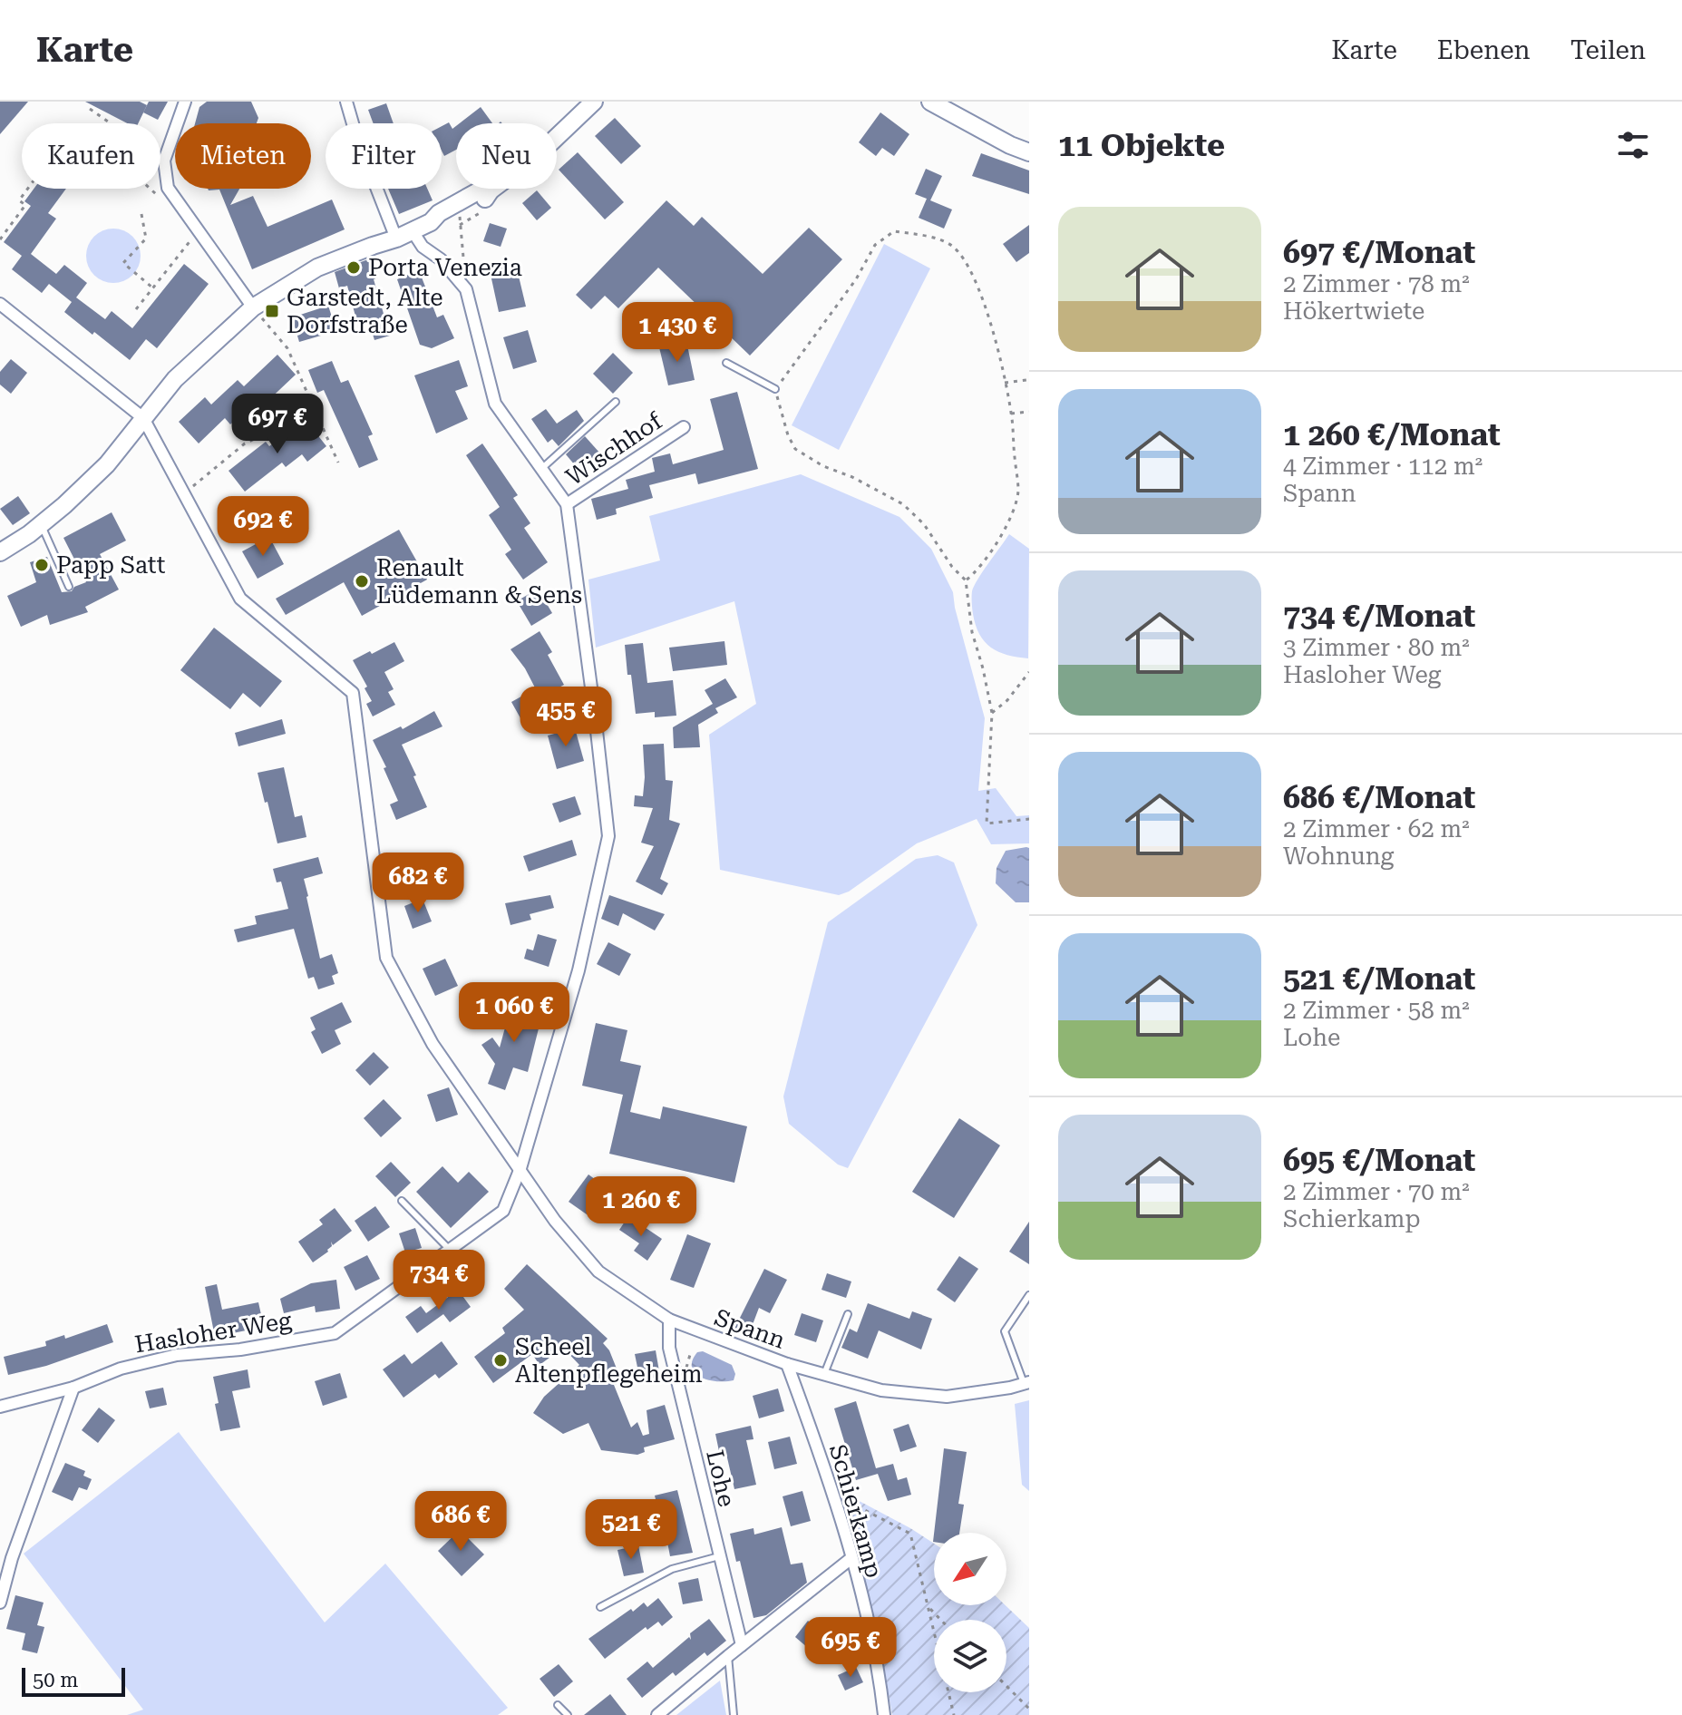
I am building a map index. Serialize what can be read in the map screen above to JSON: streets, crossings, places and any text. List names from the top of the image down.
{
  "streets": {
    "street": [
      "Wischhof",
      "Spann",
      "Hasloher Weg",
      "Lohe",
      "Schierkamp"
    ]
  },
  "crossings": [
    ["Wischhof", "Hasloher Weg"],
    ["Spann", "Hasloher Weg"],
    ["Spann", "Lohe"],
    ["Spann", "Schierkamp"]
  ],
  "places": {
    "other": [
      "Porta Venezia",
      "Papp Satt",
      "Renault Lüdemann & Sens",
      "Scheel Altenpflegeheim"
    ],
    "transit": ["Garstedt, Alte Dorfstraße"]
  },
  "scale_bar": "50 m",
  "north": "bottom left",
  "page": {
    "header": "Karte",
    "nav": ["Karte", "Ebenen", "Teilen"],
    "heading": "11 Objekte",
    "chip": [
      "Kaufen",
      "Mieten",
      "Filter",
      "Neu"
    ],
    "list": [
      {
        "name": "697 €/Monat",
        "note": "2 Zimmer · 78 m² · Hökertwiete"
      },
      {
        "name": "1 260 €/Monat",
        "note": "4 Zimmer · 112 m² · Spann"
      },
      {
        "name": "734 €/Monat",
        "note": "3 Zimmer · 80 m² · Hasloher Weg"
      },
      {
        "name": "686 €/Monat",
        "note": "2 Zimmer · 62 m² · Wohnung"
      },
      {
        "name": "521 €/Monat",
        "note": "2 Zimmer · 58 m² · Lohe"
      },
      {
        "name": "695 €/Monat",
        "note": "2 Zimmer · 70 m² · Schierkamp"
      }
    ],
    "price": [
      "1 430 €",
      "697 €",
      "692 €",
      "455 €",
      "682 €",
      "1 060 €",
      "1 260 €",
      "734 €",
      "686 €",
      "521 €",
      "695 €"
    ],
    "scale": "50 m"
  }
}
